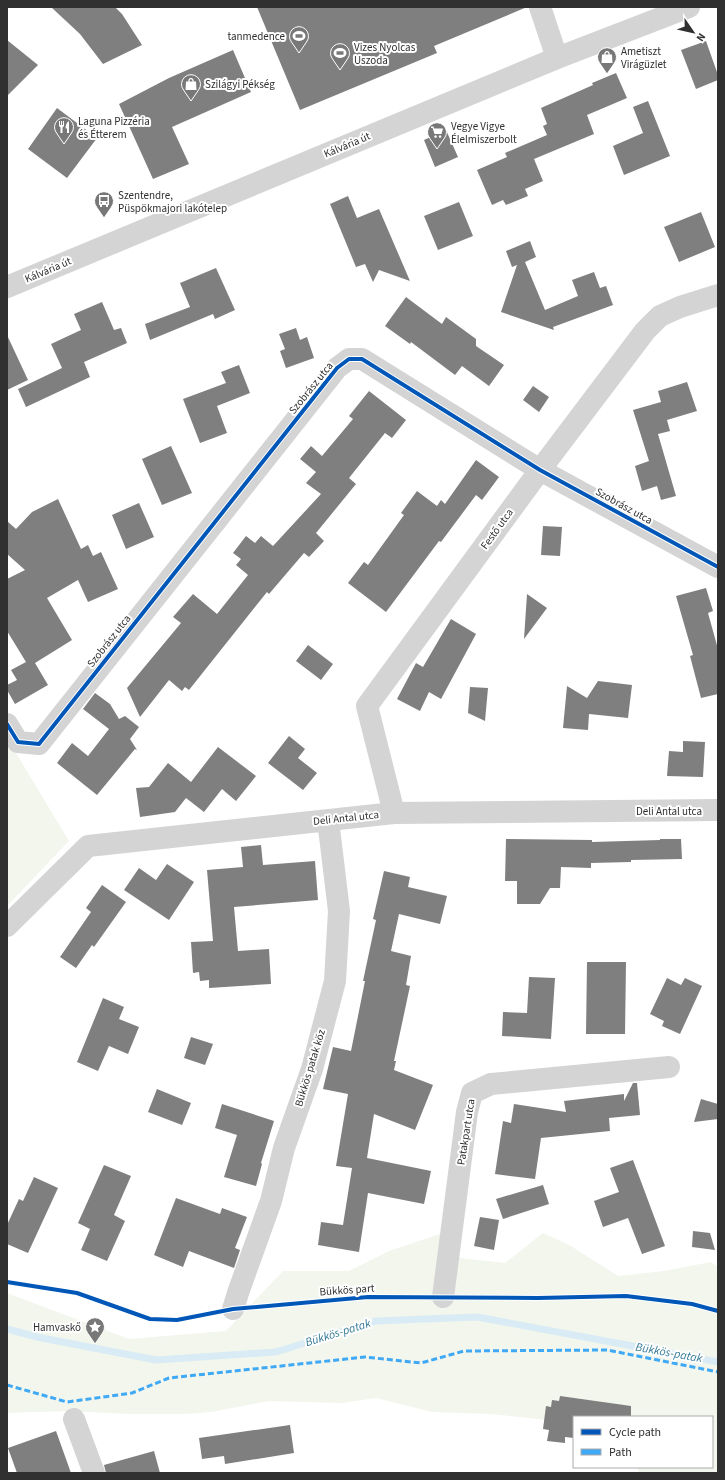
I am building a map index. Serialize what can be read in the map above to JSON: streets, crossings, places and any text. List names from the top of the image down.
{
  "streets": {
    "street": [
      "Kálvária út",
      "Szobrász utca",
      "Festő utca",
      "Deli Antal utca",
      "Bükkös patak köz",
      "Patakpart utca"
    ],
    "cycle path": ["Bükkös part"]
  },
  "crossings": [
    ["Szobrász utca", "Festő utca"],
    ["Festő utca", "Deli Antal utca"],
    ["Deli Antal utca", "Bükkös patak köz"]
  ],
  "water": ["Bükkös-patak"],
  "places": {
    "sports": ["tanmedence", "Vizes Nyolcas Uszoda"],
    "shop": ["Ametiszt Virágüzlet", "Szilágyi Pékség"],
    "restaurant": ["Laguna Pizzéria és Étterem"],
    "supermarket": ["Vegye Vigye Élelmiszerbolt"],
    "bus stop": ["Szentendre, Püspökmajori lakótelep"],
    "place": ["Hamvaskő"]
  },
  "legend": ["Cycle path", "Path"],
  "north": "bottom right"
}
